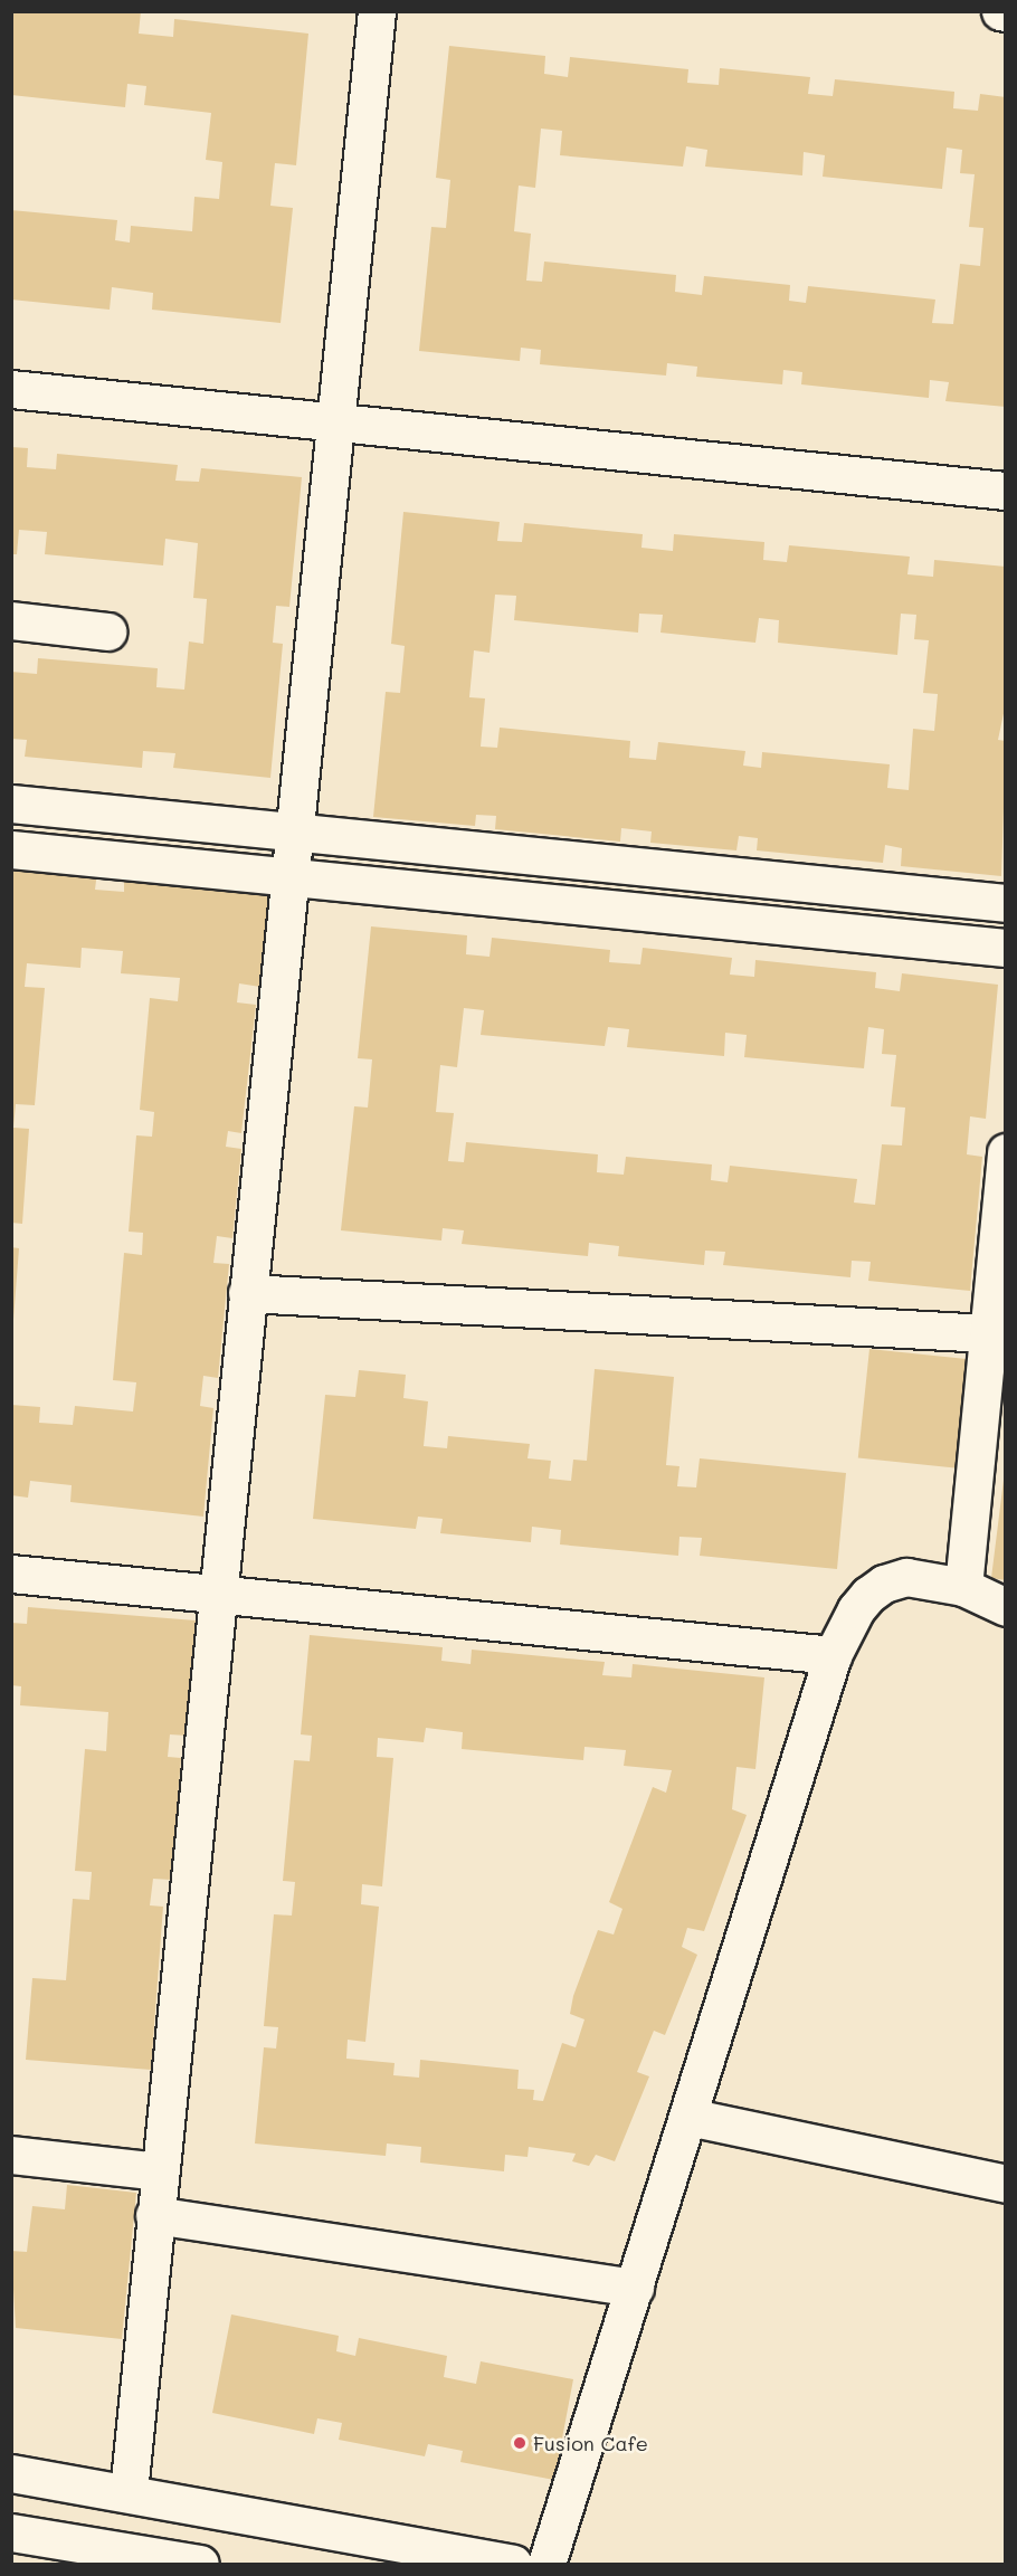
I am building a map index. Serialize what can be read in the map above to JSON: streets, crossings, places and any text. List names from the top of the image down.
{
  "places": ["Fusion Cafe"]
}
